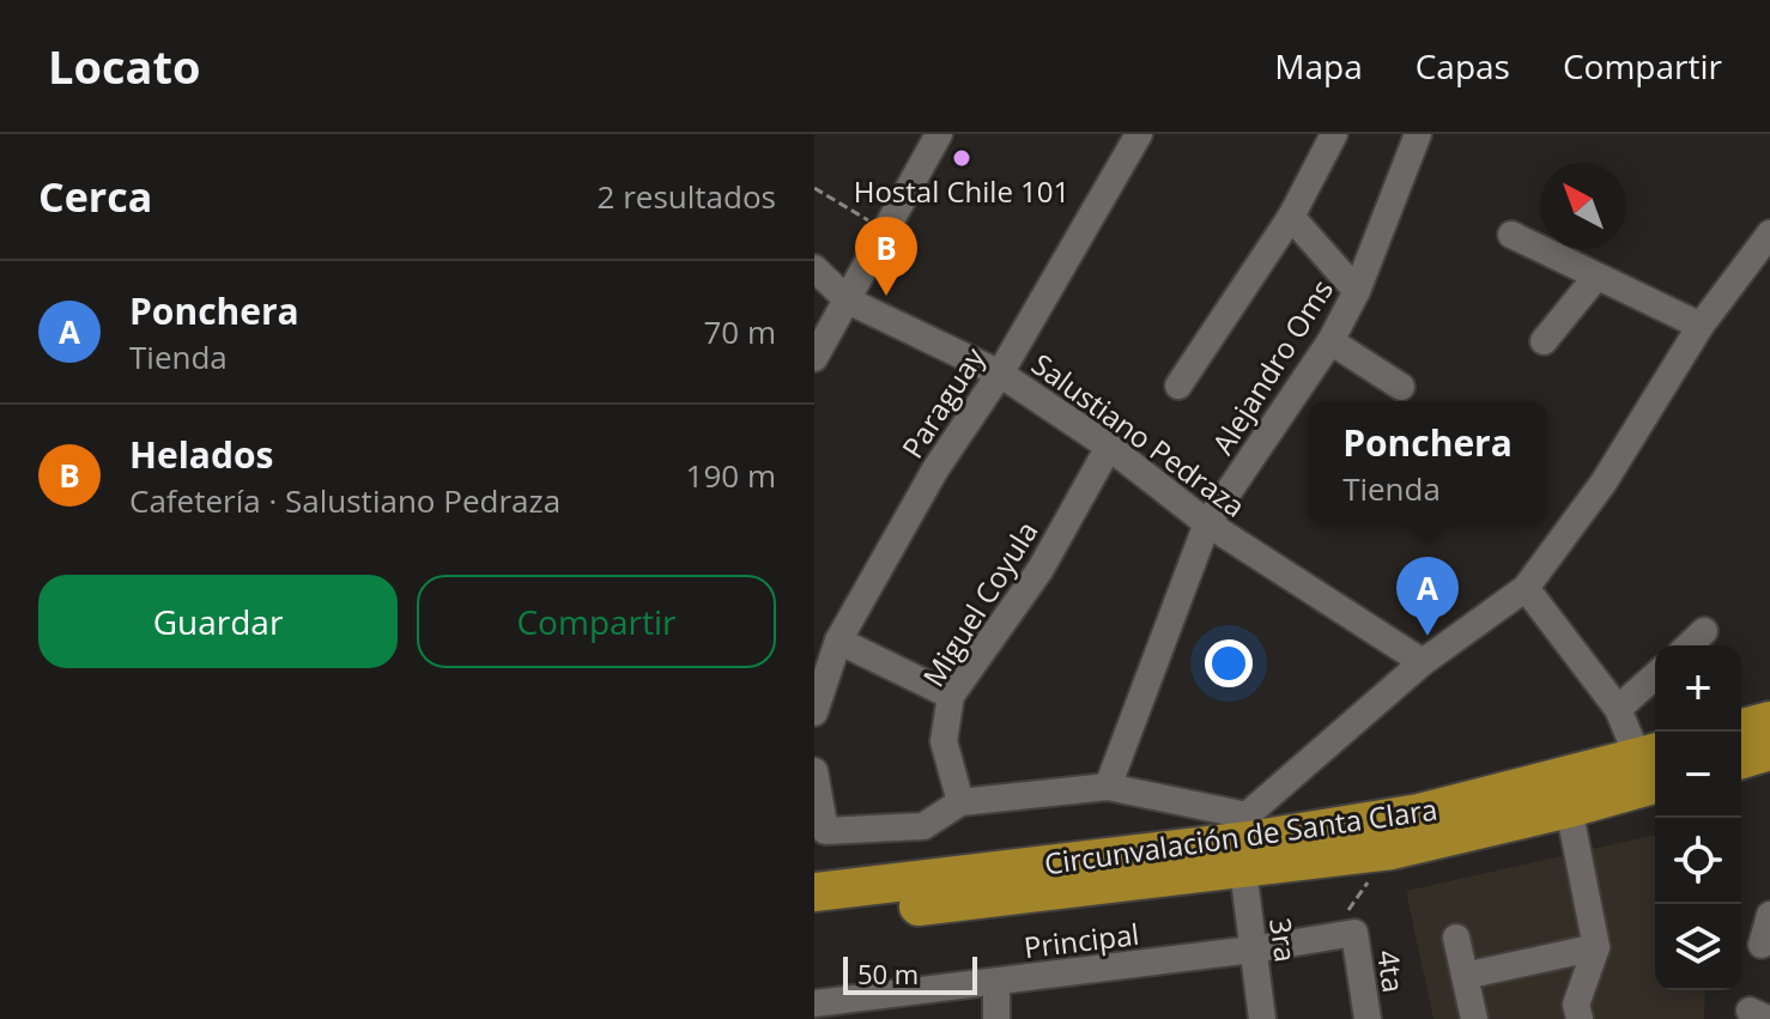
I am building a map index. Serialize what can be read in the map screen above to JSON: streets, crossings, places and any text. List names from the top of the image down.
{
  "streets": {
    "highway": ["Circunvalación de Santa Clara"],
    "street": [
      "Alejandro Oms",
      "Paraguay",
      "Salustiano Pedraza",
      "Miguel Coyula",
      "Principal",
      "3ra",
      "4ta"
    ]
  },
  "crossings": [
    ["Alejandro Oms", "Salustiano Pedraza"],
    ["Paraguay", "Salustiano Pedraza"],
    ["Salustiano Pedraza", "Miguel Coyula"],
    ["Circunvalación de Santa Clara", "3ra"],
    ["Principal", "3ra"],
    ["Principal", "4ta"]
  ],
  "places": ["Hostal Chile 101"],
  "scale_bar": "50 m",
  "north": "top left",
  "page": {
    "header": "Locato",
    "nav": ["Mapa", "Capas", "Compartir"],
    "heading": ["Cerca", "2 resultados"],
    "pins": ["B", "A"],
    "list": [
      {
        "mark": "A",
        "name": "Ponchera",
        "note": "Tienda",
        "value": "70 m"
      },
      {
        "mark": "B",
        "name": "Helados",
        "note": "Cafetería · Salustiano Pedraza",
        "value": "190 m"
      }
    ],
    "popup": ["Ponchera", "Tienda"],
    "buttons": ["Guardar", "Compartir"],
    "map_buttons": ["+", "−"],
    "scale": "50 m"
  }
}
